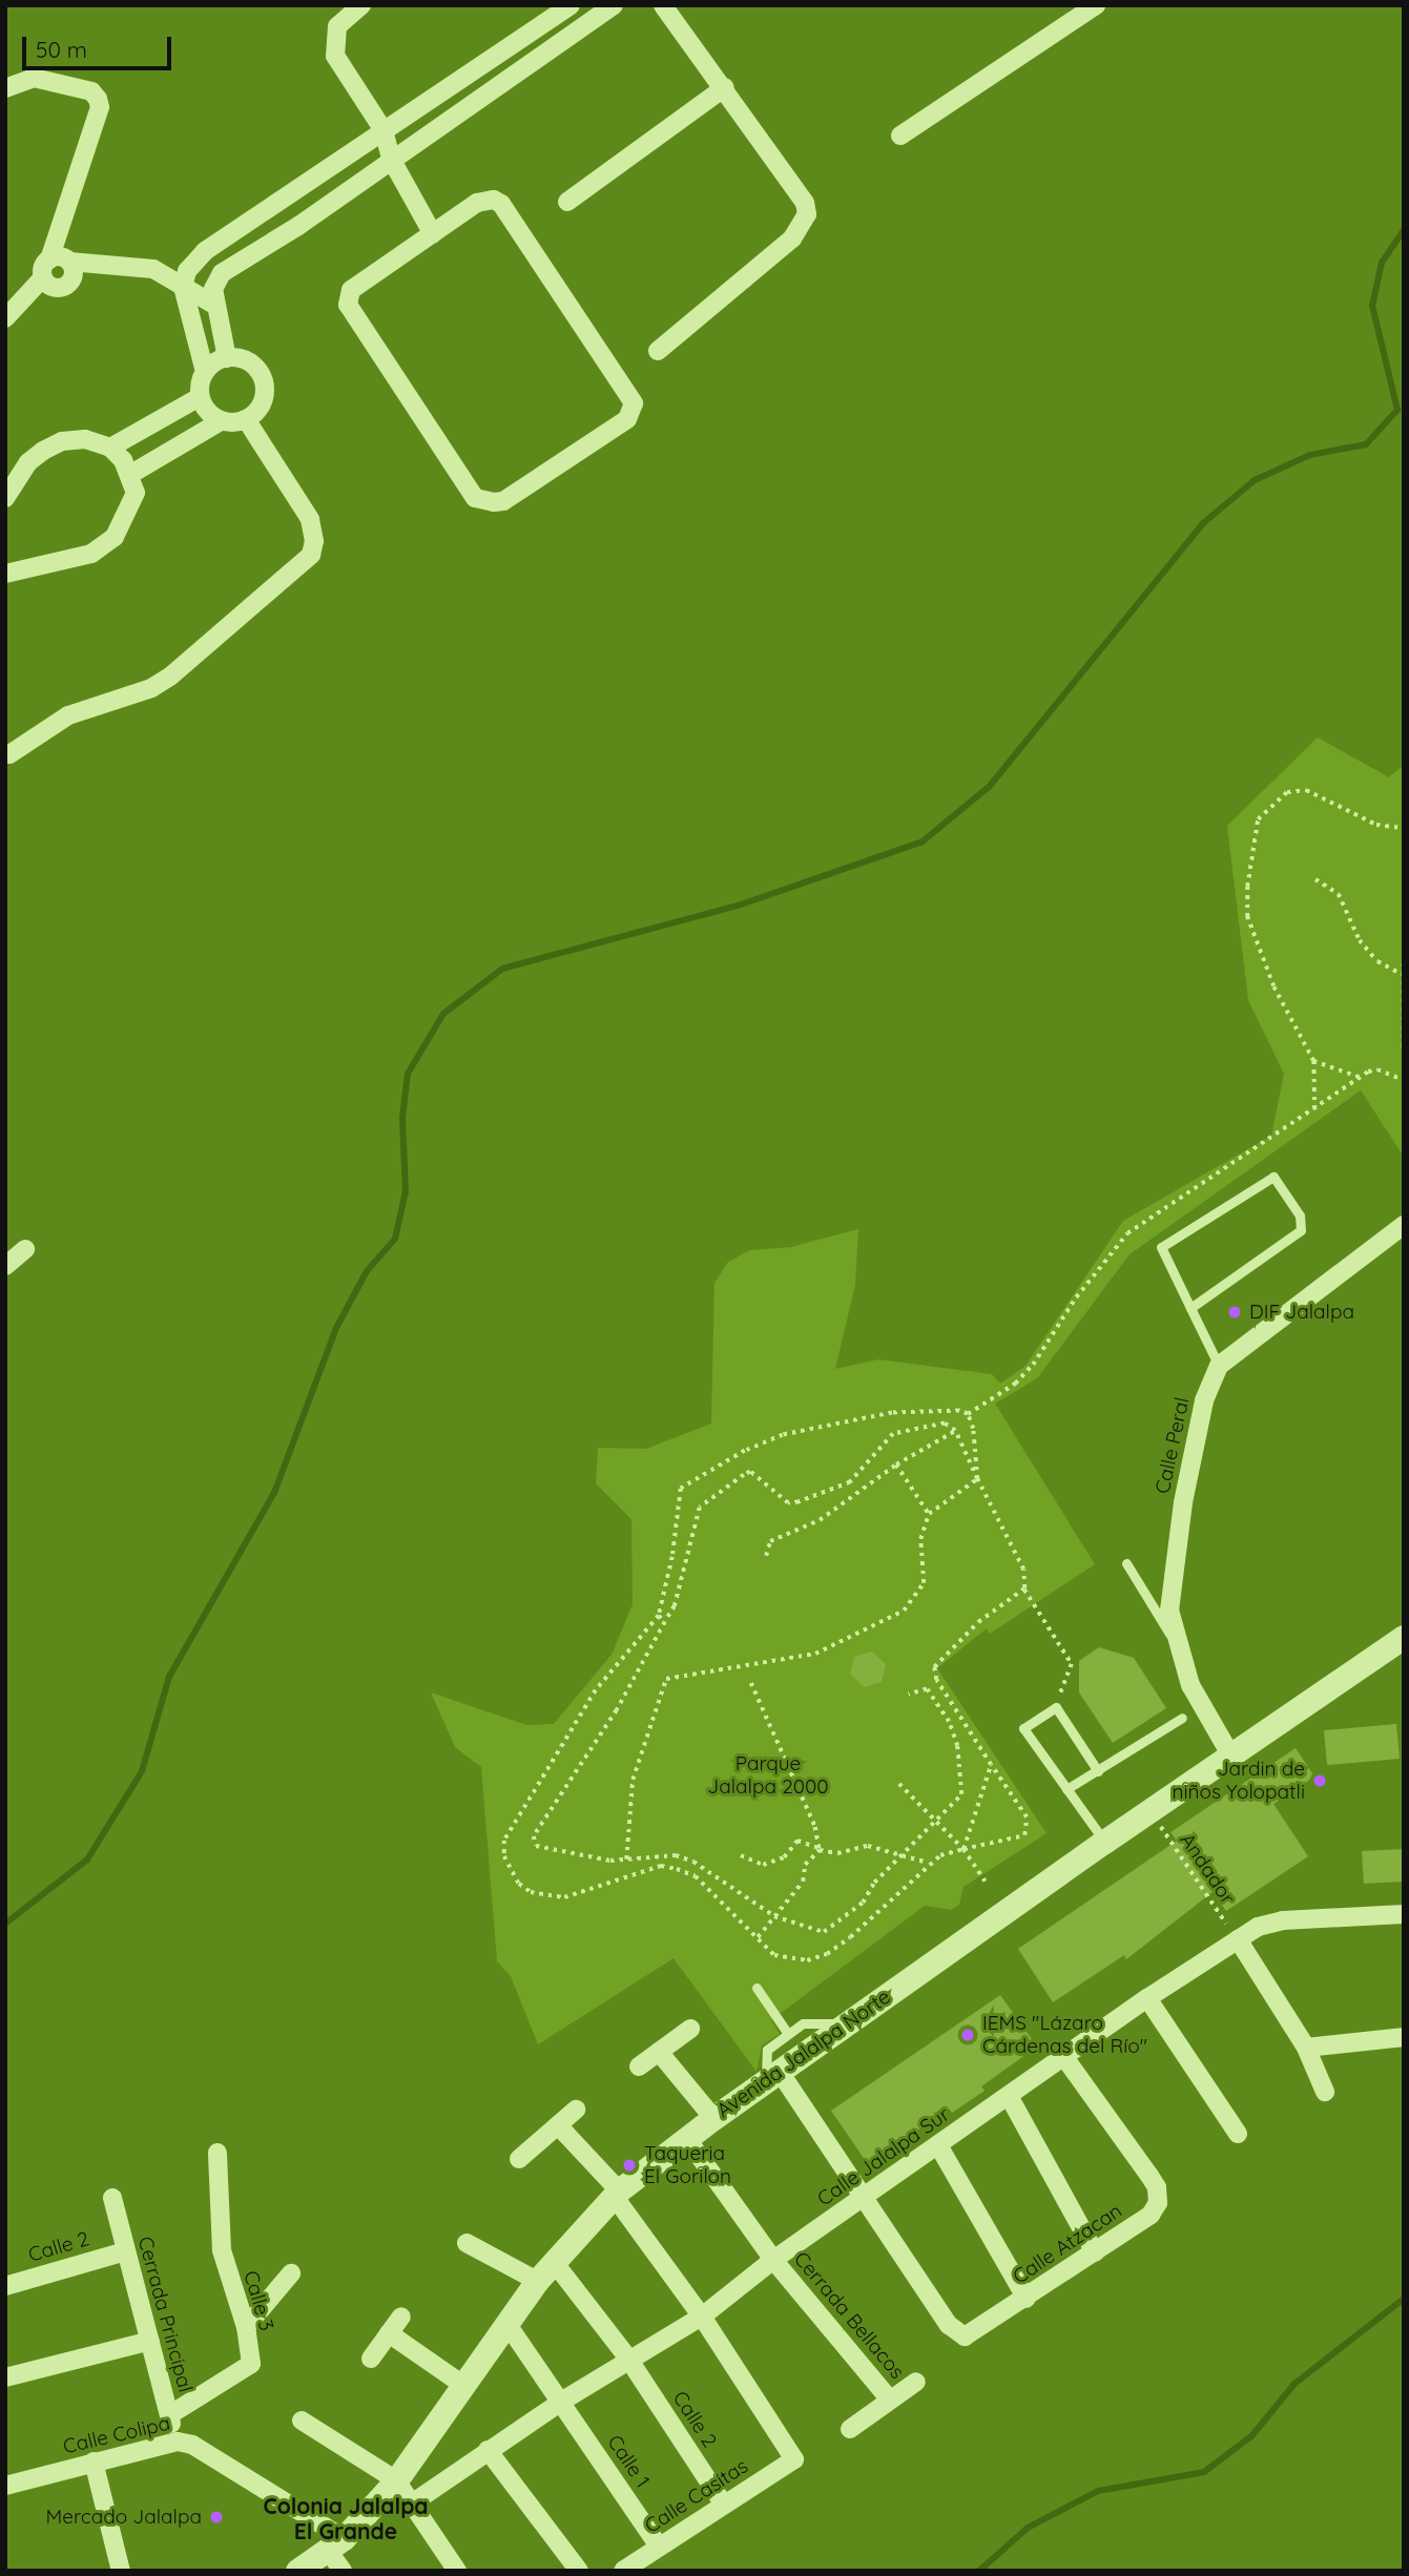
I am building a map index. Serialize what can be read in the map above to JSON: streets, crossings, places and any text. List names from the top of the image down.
{
  "streets": {
    "street": [
      "Calle Peral",
      "Avenida Jalalpa Norte",
      "Calle Jalalpa Sur",
      "Calle Atzacan",
      "Calle 2",
      "Calle 3",
      "Cerrada Principal",
      "Cerrada Bellacos",
      "Calle Colipa",
      "Calle 1",
      "Calle Casitas"
    ],
    "path": ["Andador"]
  },
  "crossings": [
    ["Calle Peral", "Avenida Jalalpa Norte"],
    ["Andador", "Calle Jalalpa Sur"],
    ["Avenida Jalalpa Norte", "Calle 2"],
    ["Avenida Jalalpa Norte", "Cerrada Bellacos"],
    ["Avenida Jalalpa Norte", "Calle Colipa"],
    ["Avenida Jalalpa Norte", "Calle 1"],
    ["Calle Jalalpa Sur", "Calle Atzacan"],
    ["Calle Jalalpa Sur", "Calle 2"],
    ["Calle Jalalpa Sur", "Cerrada Bellacos"],
    ["Calle Jalalpa Sur", "Calle 1"],
    ["Calle Jalalpa Sur", "Calle Casitas"],
    ["Calle 2", "Cerrada Principal"],
    ["Calle 2", "Calle Casitas"],
    ["Calle 3", "Cerrada Principal"],
    ["Cerrada Principal", "Calle Colipa"],
    ["Calle 1", "Calle Casitas"]
  ],
  "districts": ["Colonia Jalalpa El Grande"],
  "parks": ["Parque Jalalpa 2000"],
  "places": [
    "DIF Jalalpa",
    "Jardin de niños Yolopatli",
    "IEMS \"Lázaro Cárdenas del Río\"",
    "Taqueria El Gorilon",
    "Mercado Jalalpa"
  ],
  "scale_bar": "50 m"
}
